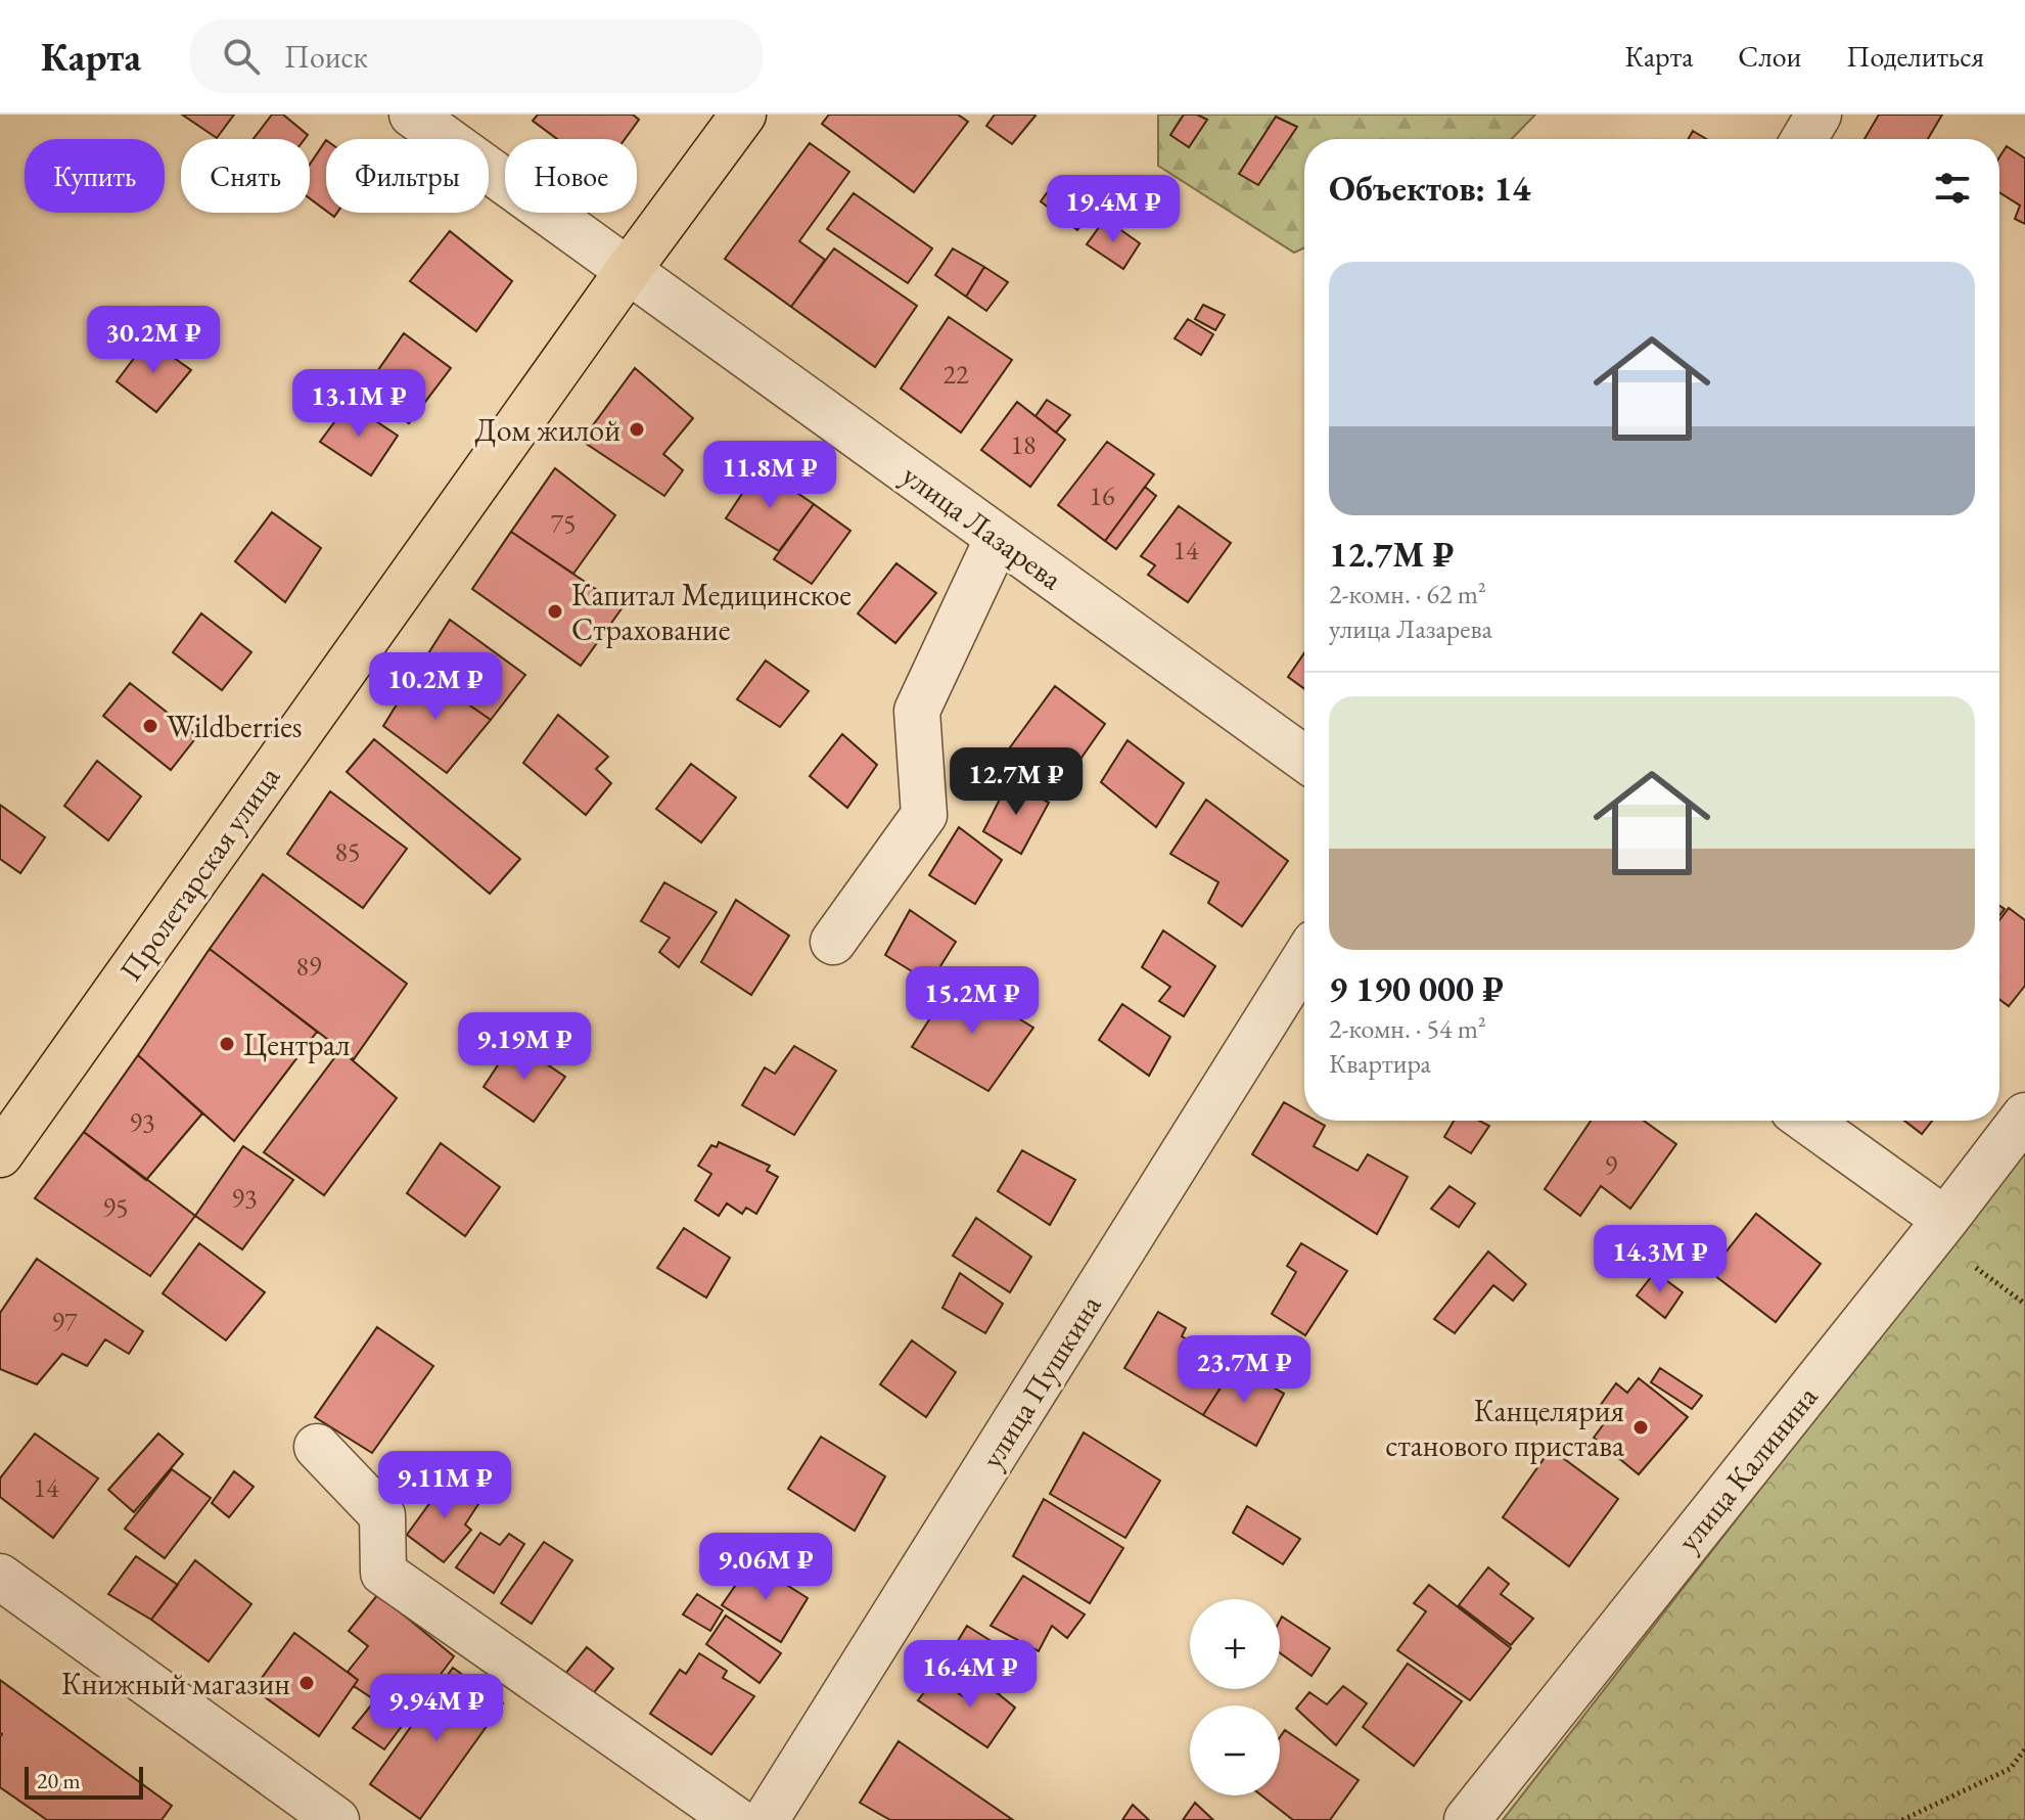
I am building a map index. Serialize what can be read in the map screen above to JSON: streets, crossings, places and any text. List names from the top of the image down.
{
  "streets": {
    "main road": ["Пролетарская улица"],
    "street": ["улица Лазарева", "улица Пушкина", "улица Калинина"]
  },
  "crossings": [
    ["улица Лазарева", "Пролетарская улица"]
  ],
  "places": [
    "Дом жилой",
    "Капитал Медицинское Страхование",
    "Wildberries",
    "Централ",
    "Канцелярия станового пристава",
    "Книжный магазин"
  ],
  "house_numbers": [
    "22",
    "18",
    "16",
    "75",
    "14",
    "85",
    "89",
    "93",
    "9",
    "93",
    "95",
    "97",
    "14"
  ],
  "scale_bar": "20 m",
  "page": {
    "header": "Карта",
    "search": "Поиск",
    "nav": ["Карта", "Слои", "Поделиться"],
    "chip": [
      "Купить",
      "Снять",
      "Фильтры",
      "Новое"
    ],
    "heading": "Объектов: 14",
    "price": [
      "19.4M ₽",
      "30.2M ₽",
      "13.1M ₽",
      "11.8M ₽",
      "10.2M ₽",
      "12.7M ₽",
      "15.2M ₽",
      "9.19M ₽",
      "14.3M ₽",
      "23.7M ₽",
      "9.11M ₽",
      "9.06M ₽",
      "16.4M ₽",
      "9.94M ₽"
    ],
    "list": [
      {
        "name": "12.7M ₽",
        "note": "2-комн. · 62 m² · улица Лазарева"
      },
      {
        "name": "9 190 000 ₽",
        "note": "2-комн. · 54 m² · Квартира"
      }
    ],
    "map_buttons": ["+", "−"],
    "scale": "20 m"
  }
}
